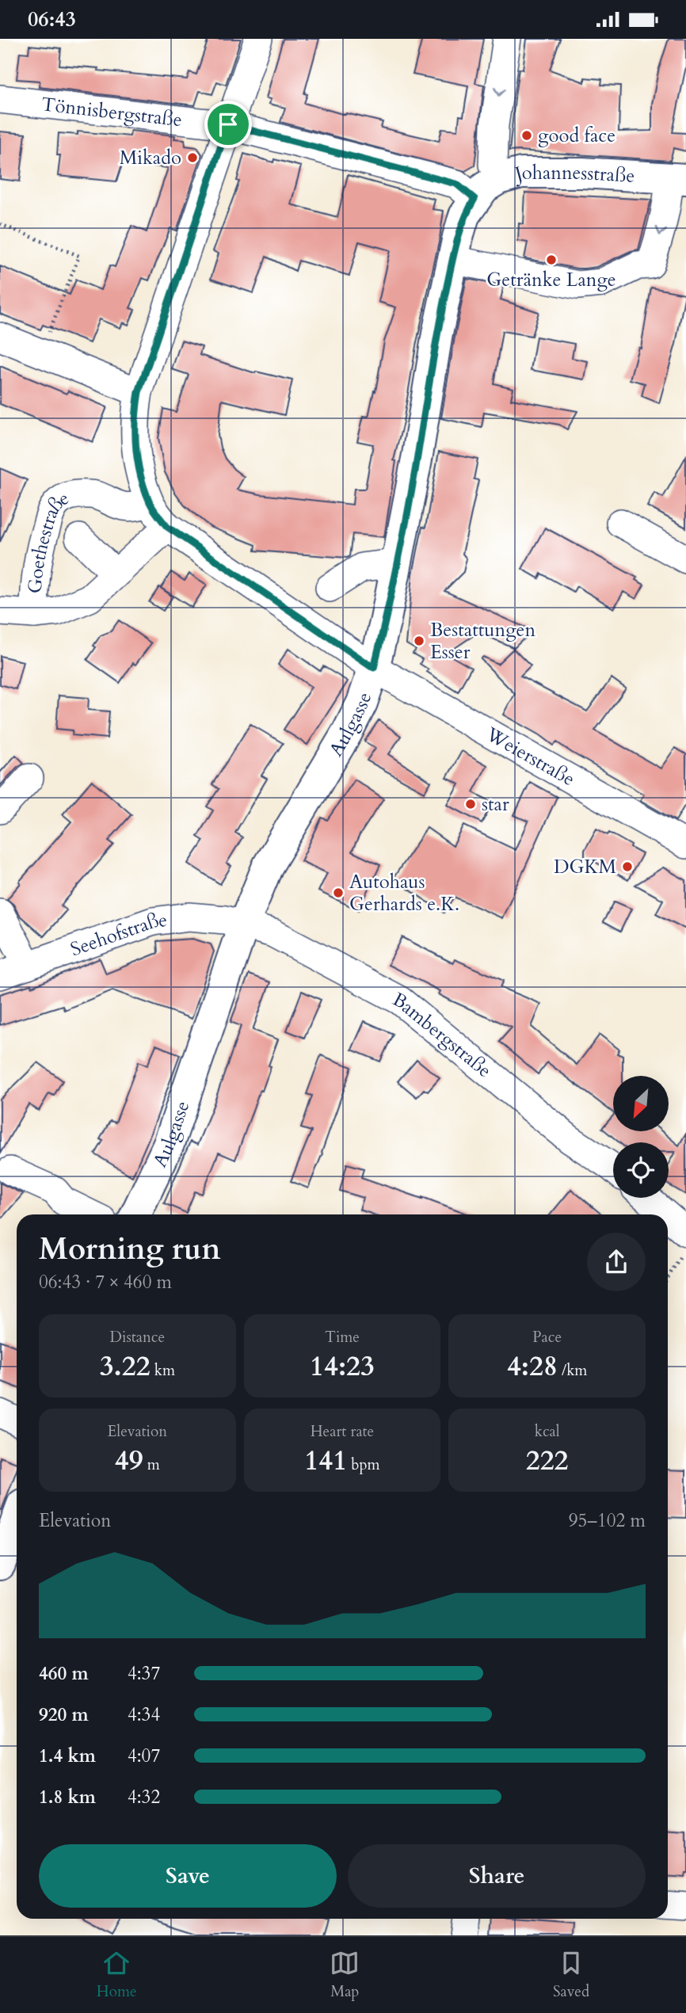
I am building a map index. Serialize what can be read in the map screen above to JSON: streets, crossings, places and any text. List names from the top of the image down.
{
  "streets": {
    "main road": ["Johannesstraße", "Aulgasse"],
    "street": [
      "Tönnisbergstraße",
      "Goethestraße",
      "Weierstraße",
      "Seehofstraße",
      "Bambergstraße"
    ]
  },
  "crossings": [
    ["Tönnisbergstraße", "Johannesstraße"],
    ["Tönnisbergstraße", "Aulgasse"],
    ["Johannesstraße", "Aulgasse"],
    ["Goethestraße", "Weierstraße"],
    ["Aulgasse", "Weierstraße"],
    ["Aulgasse", "Seehofstraße"],
    ["Aulgasse", "Bambergstraße"],
    ["Seehofstraße", "Bambergstraße"]
  ],
  "places": [
    "good face",
    "Mikado",
    "Getränke Lange",
    "Bestattungen Esser",
    "star",
    "DGKM",
    "Autohaus Gerhards e.K."
  ],
  "north": "bottom left",
  "page": {
    "status": "06:43",
    "heading": ["Morning run", "06:43 · 7 × 460 m"],
    "stats": [
      ["Distance", "3.22 km"],
      ["Time", "14:23"],
      ["Pace", "4:28 /km"],
      ["Elevation", "49 m"],
      ["Heart rate", "141 bpm"],
      ["kcal", "222"]
    ],
    "chart": ["Elevation", "95–102 m"],
    "list": [
      {
        "name": "460 m",
        "note": "4:37"
      },
      {
        "name": "920 m",
        "note": "4:34"
      },
      {
        "name": "1.4 km",
        "note": "4:07"
      },
      {
        "name": "1.8 km",
        "note": "4:32"
      }
    ],
    "buttons": ["Save", "Share"],
    "tabs": ["Home", "Map", "Saved"]
  }
}
